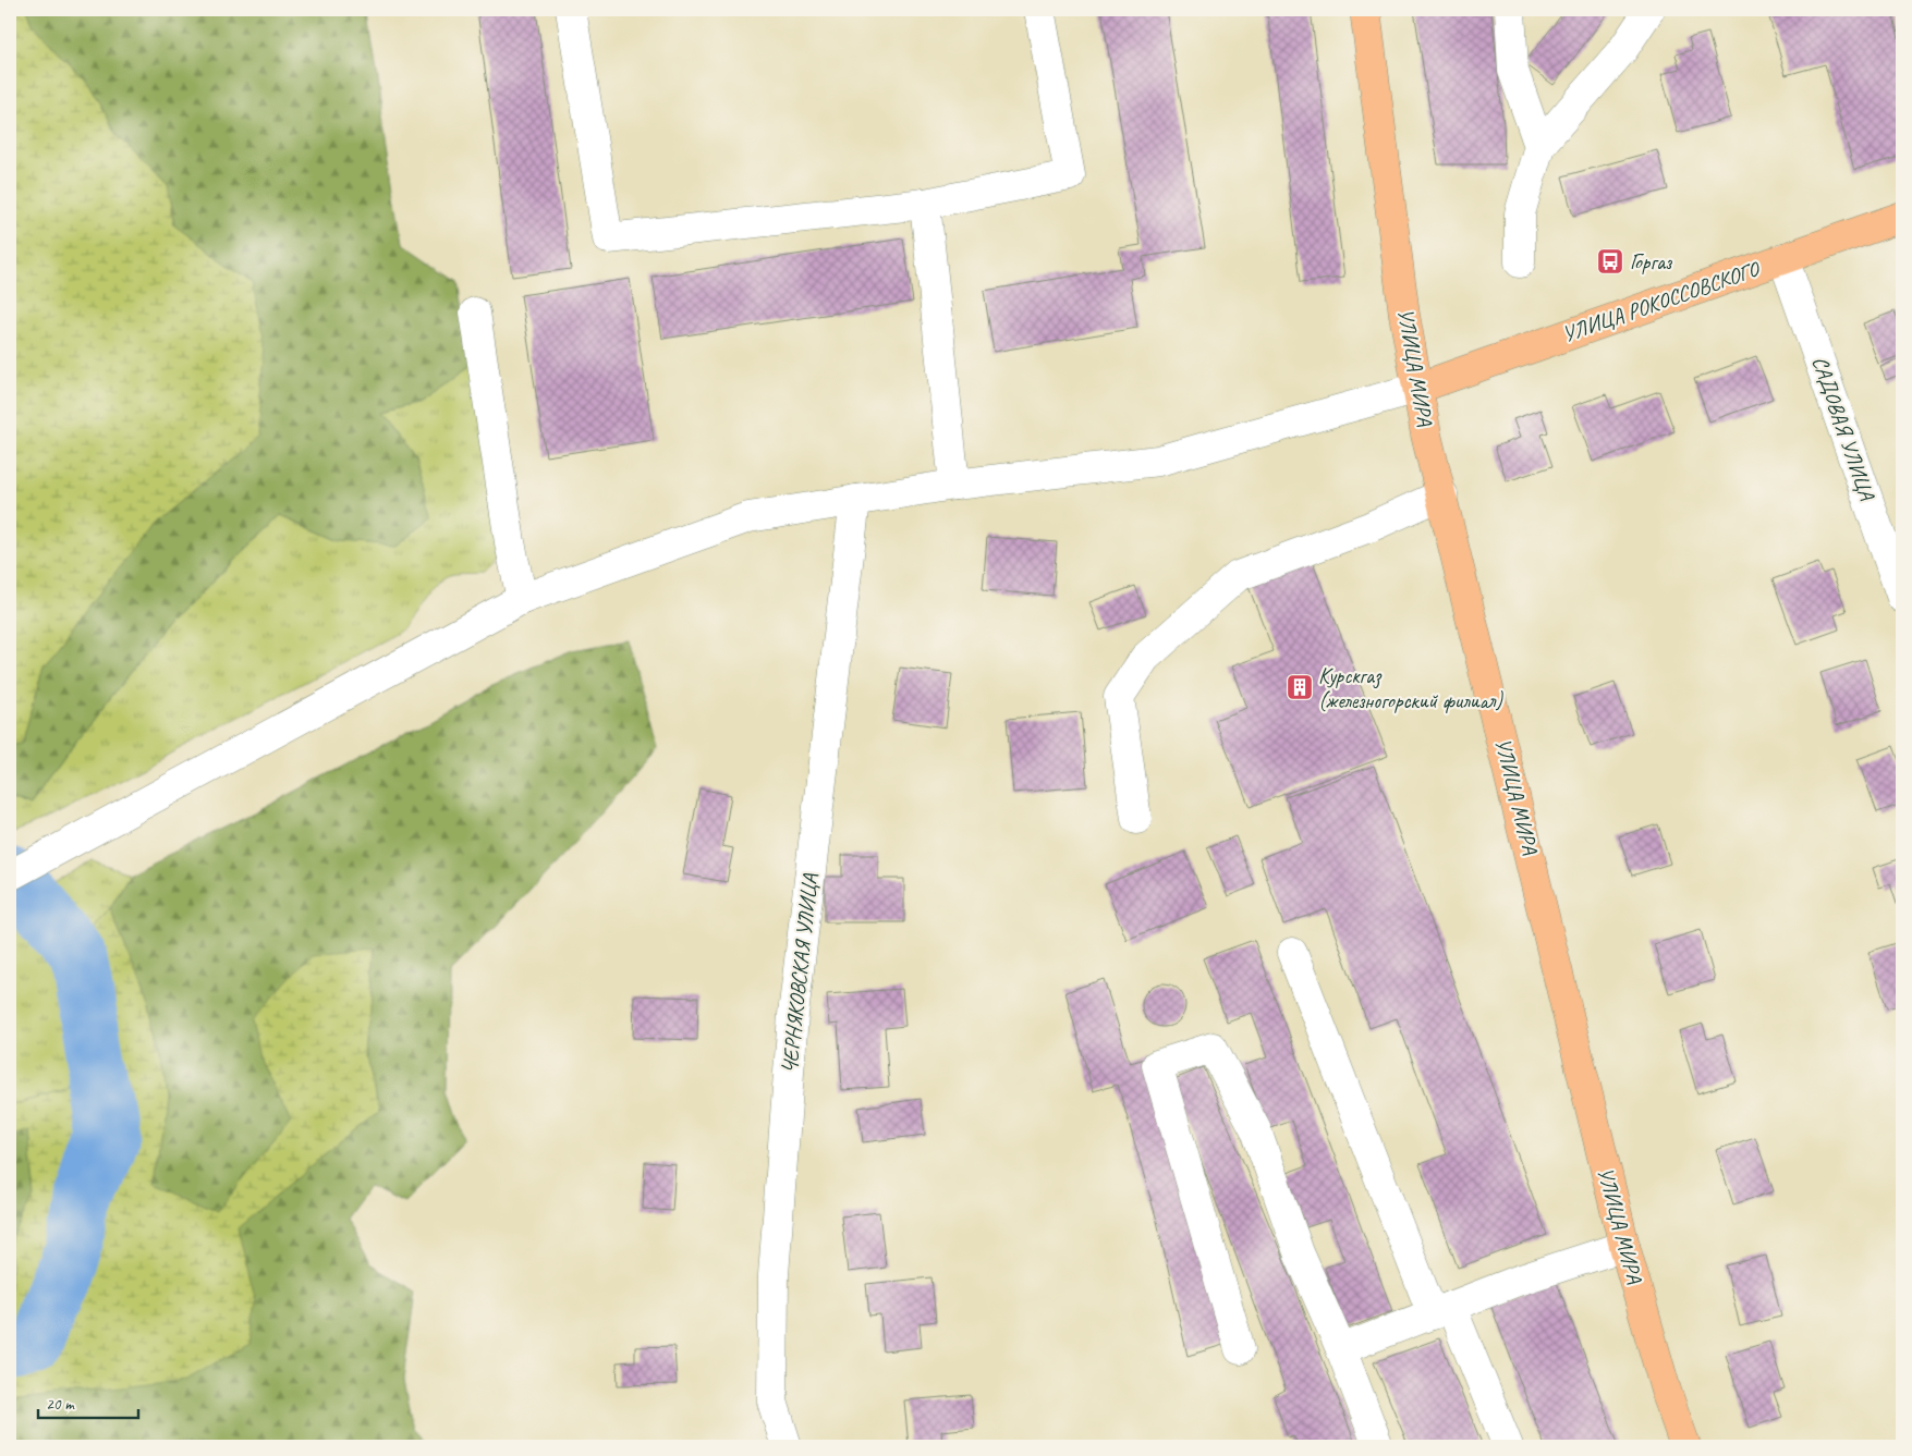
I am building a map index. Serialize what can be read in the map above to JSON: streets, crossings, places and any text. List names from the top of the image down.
{
  "streets": {
    "main road": ["УЛИЦА РОКОССОВСКОГО", "УЛИЦА МИРА"],
    "street": ["САДОВАЯ УЛИЦА", "ЧЕРНЯКОВСКАЯ УЛИЦА"]
  },
  "crossings": [
    ["УЛИЦА РОКОССОВСКОГО", "УЛИЦА МИРА"],
    ["УЛИЦА РОКОССОВСКОГО", "САДОВАЯ УЛИЦА"]
  ],
  "places": {
    "bus stop": ["Горгаз"],
    "building": ["Курскгаз (железногорский филиал)"]
  },
  "scale_bar": "20 m"
}
